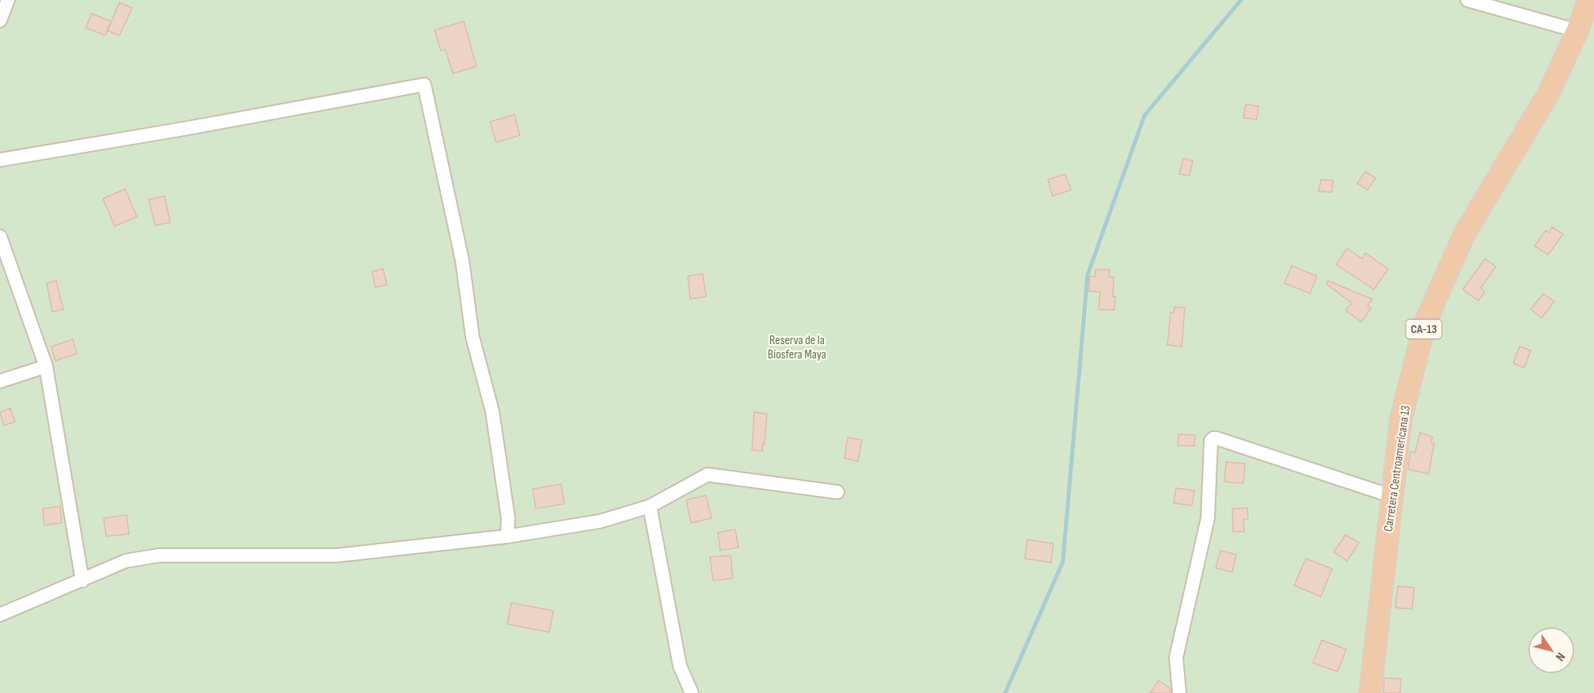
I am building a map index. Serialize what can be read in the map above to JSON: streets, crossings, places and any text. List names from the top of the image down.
{
  "streets": {
    "highway": ["CA-13", "Carretera Centroamericana 13"]
  },
  "parks": ["Reserva de la Biosfera Maya"],
  "north": "bottom right"
}
